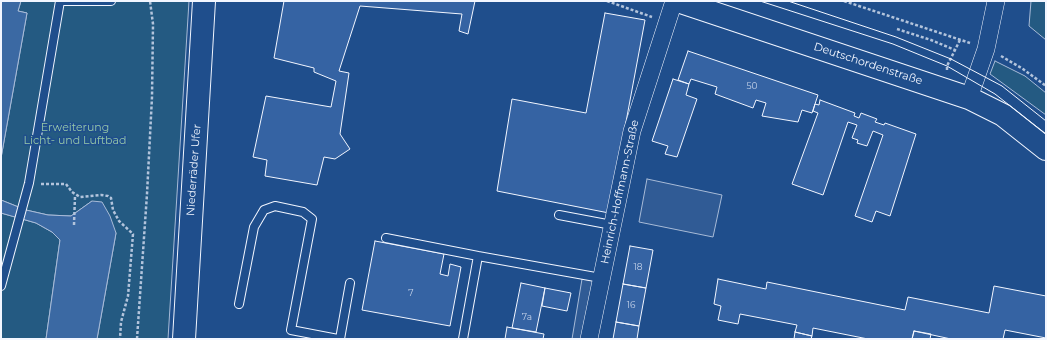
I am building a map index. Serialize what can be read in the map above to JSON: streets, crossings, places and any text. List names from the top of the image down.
{
  "streets": {
    "main road": ["Deutschordenstraße", "Niederräder Ufer"],
    "street": ["Heinrich-Hoffmann-Straße"]
  },
  "parks": ["Erweiterung Licht- und Luftbad"],
  "house_numbers": [
    "50",
    "18",
    "7",
    "16",
    "7a"
  ]
}
